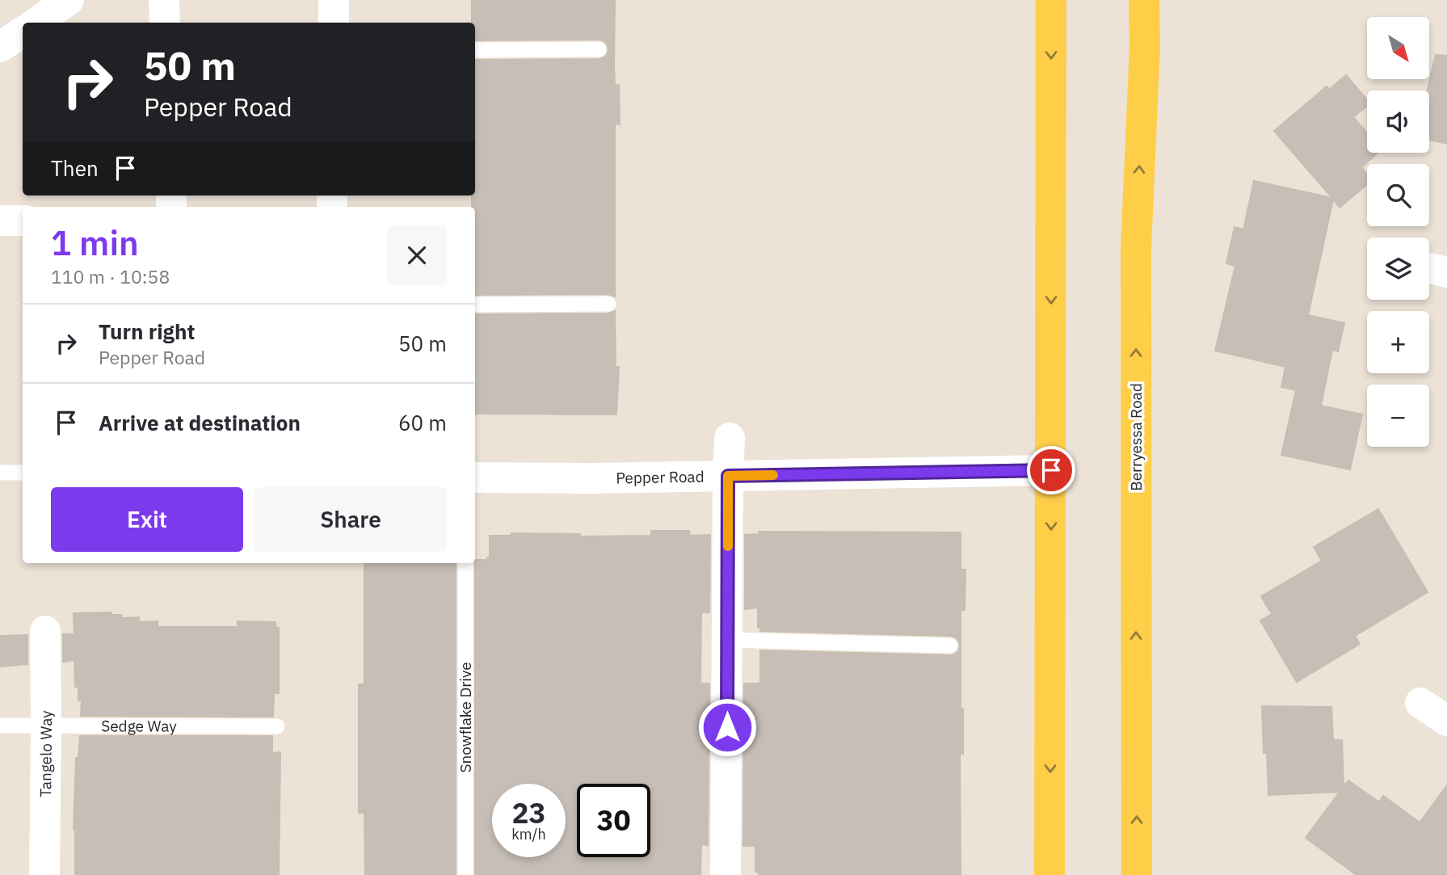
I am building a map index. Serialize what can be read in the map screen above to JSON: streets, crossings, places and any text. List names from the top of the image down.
{
  "streets": {
    "main road": ["Berryessa Road"],
    "street": ["Pepper Road", "Tangelo Way"],
    "lane": ["Snowflake Drive", "Sedge Way"]
  },
  "crossings": [
    ["Sedge Way", "Tangelo Way"]
  ],
  "north": "bottom right",
  "page": {
    "map_buttons": ["+", "−"],
    "turn": ["50 m", "Pepper Road"],
    "then": "Then",
    "heading": ["1 min", "110 m · 10:58"],
    "list": [
      {
        "name": "Turn right",
        "note": "Pepper Road",
        "value": "50 m"
      },
      {
        "name": "Arrive at destination",
        "value": "60 m"
      }
    ],
    "buttons": ["Exit", "Share"],
    "speed": "23 km/h",
    "limit": "30"
  }
}
